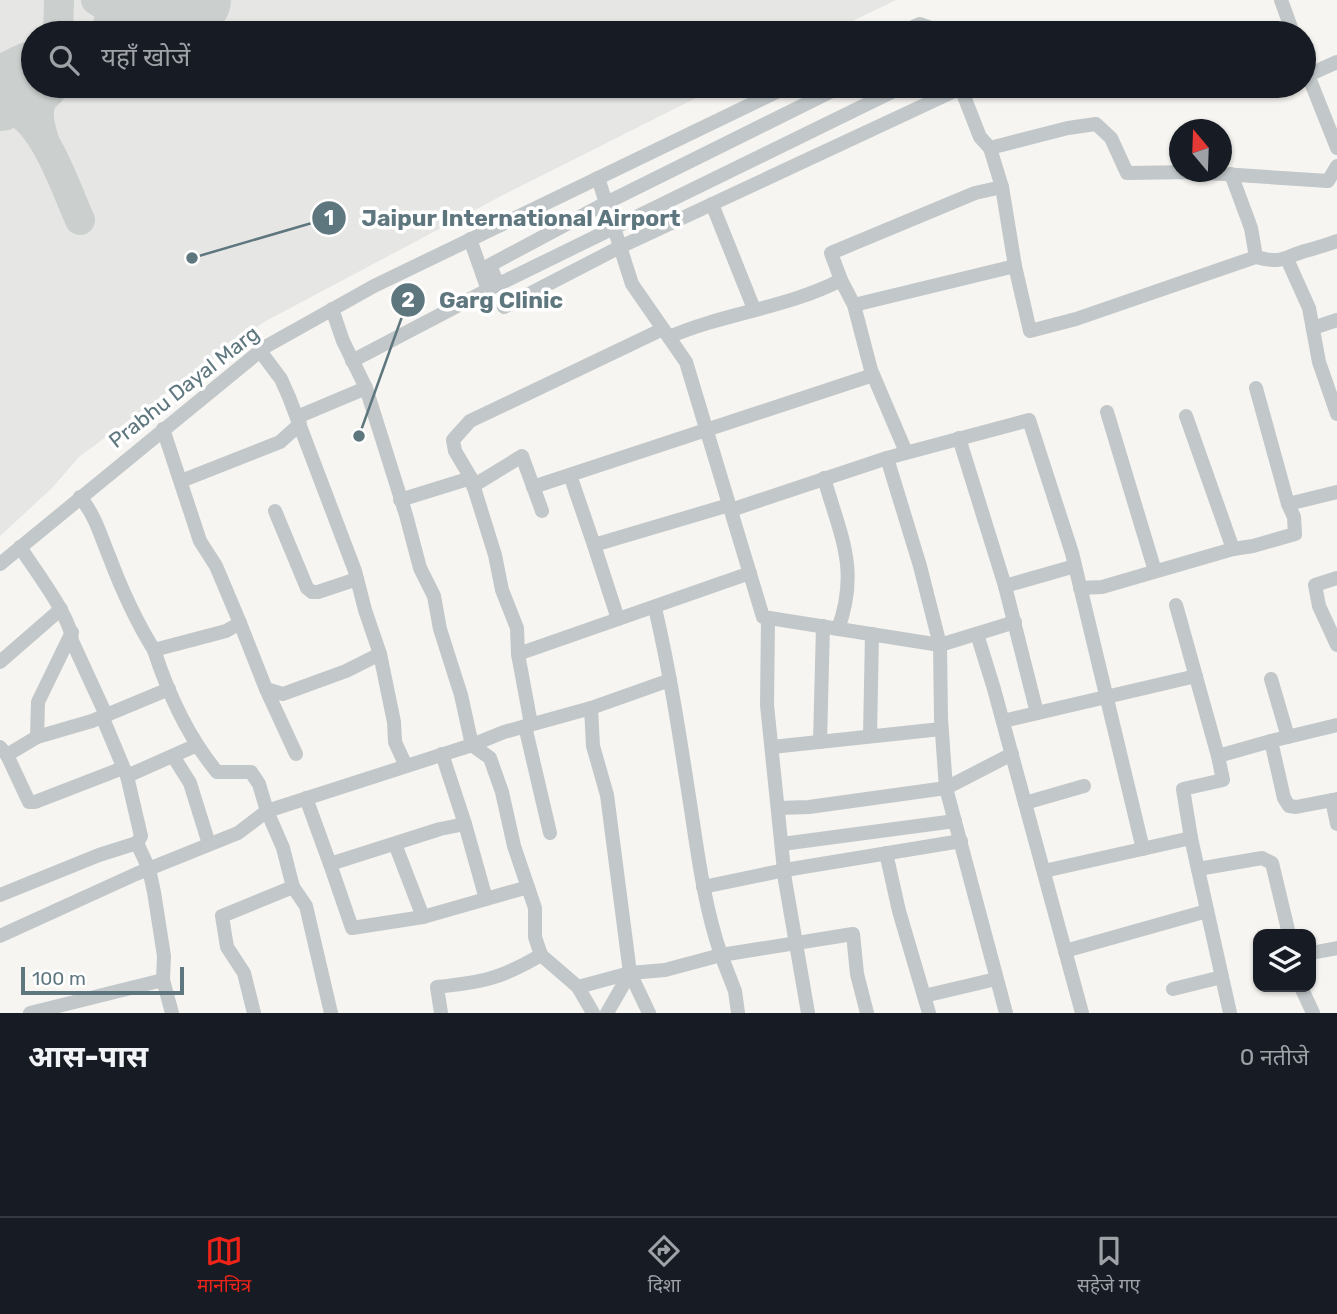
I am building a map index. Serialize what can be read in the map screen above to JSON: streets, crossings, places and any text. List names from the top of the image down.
{
  "streets": {
    "street": ["Prabhu Dayal Marg"]
  },
  "places": ["Jaipur International Airport", "Garg Clinic"],
  "scale_bar": "100 m",
  "north": "top",
  "page": {
    "search": "यहाँ खोजें",
    "scale": "100 m",
    "heading": ["आस-पास", "0 नतीजे"],
    "nav": ["मानचित्र", "दिशा", "सहेजे गए"]
  }
}
